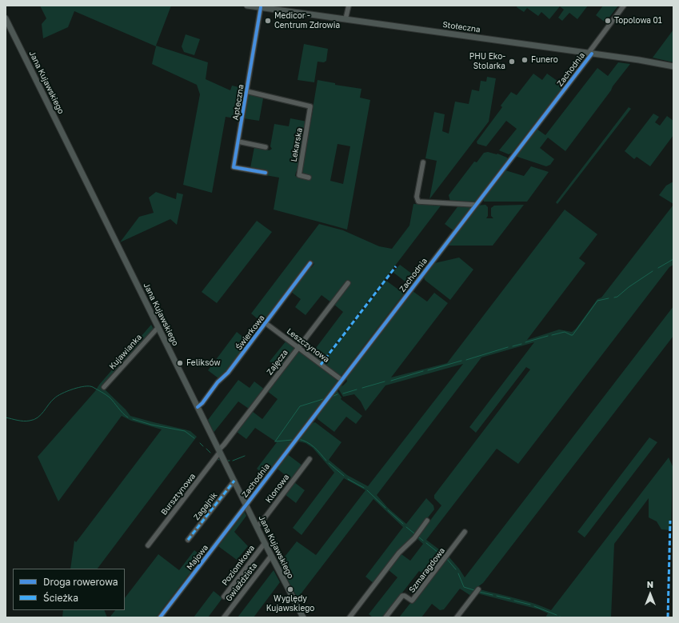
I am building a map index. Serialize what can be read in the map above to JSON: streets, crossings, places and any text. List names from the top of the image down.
{
  "streets": {
    "main road": ["Stołeczna", "Jana Kujawskiego"],
    "street": [
      "Zachodnia",
      "Apteczna",
      "Lekarska",
      "Świerkowa",
      "Leszczynowa",
      "Kujawianka",
      "Zajęcza",
      "Klonowa",
      "Bursztynowa",
      "Zagajnik",
      "Majowa",
      "Poziomkowa",
      "Szmaragdowa",
      "Gwiaździsta"
    ]
  },
  "crossings": [
    ["Stołeczna", "Zachodnia"],
    ["Stołeczna", "Apteczna"],
    ["Zachodnia", "Jana Kujawskiego"],
    ["Zachodnia", "Leszczynowa"],
    ["Zachodnia", "Majowa"],
    ["Jana Kujawskiego", "Świerkowa"],
    ["Jana Kujawskiego", "Kujawianka"],
    ["Jana Kujawskiego", "Zajęcza"],
    ["Jana Kujawskiego", "Klonowa"],
    ["Jana Kujawskiego", "Bursztynowa"],
    ["Jana Kujawskiego", "Zagajnik"],
    ["Jana Kujawskiego", "Majowa"],
    ["Jana Kujawskiego", "Poziomkowa"],
    ["Jana Kujawskiego", "Gwiaździsta"],
    ["Apteczna", "Lekarska"],
    ["Świerkowa", "Leszczynowa"],
    ["Leszczynowa", "Zajęcza"],
    ["Zajęcza", "Bursztynowa"]
  ],
  "places": [
    "Medicor - Centrum Zdrowia",
    "Topolowa 01",
    "Funero",
    "PHU Eko- Stolarka",
    "Feliksów",
    "Wyględy Kujawskiego"
  ],
  "legend": ["Droga rowerowa", "Ścieżka"],
  "north": "top"
}
